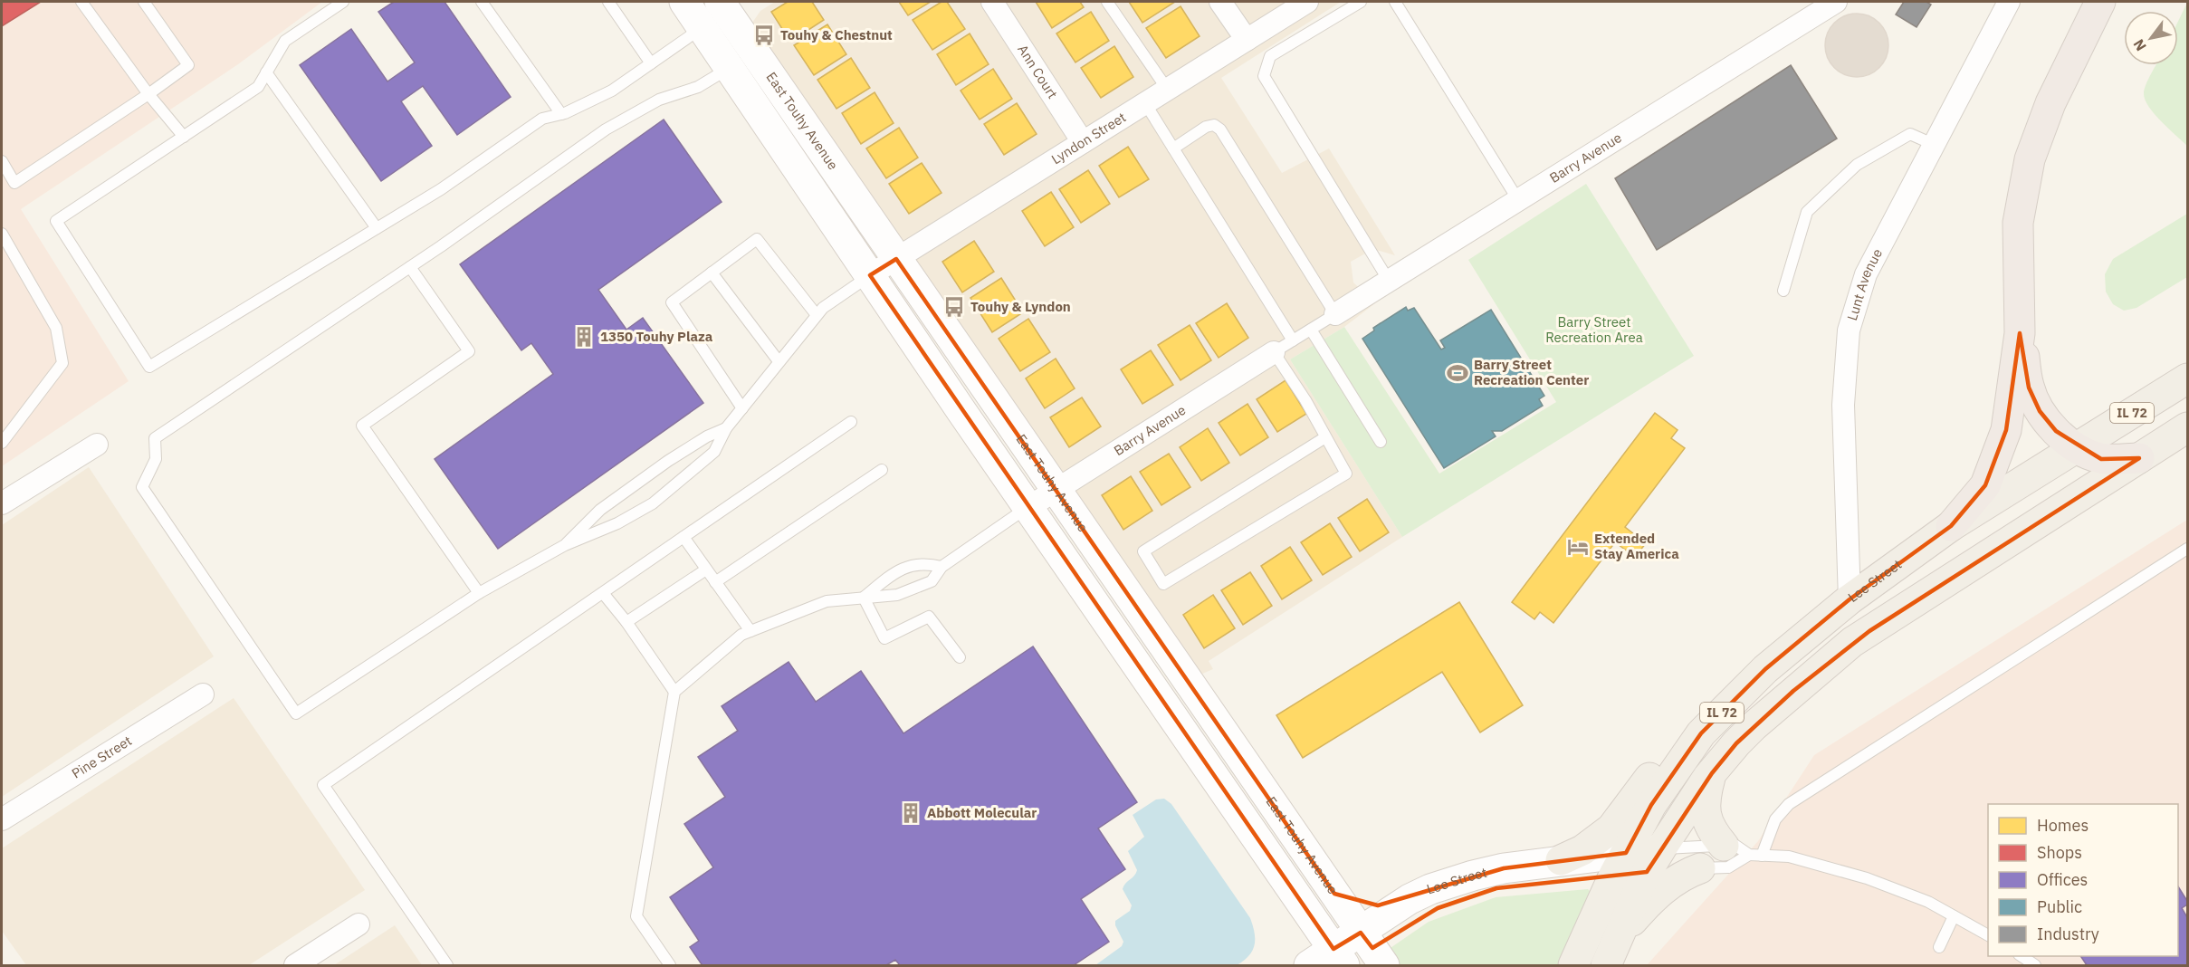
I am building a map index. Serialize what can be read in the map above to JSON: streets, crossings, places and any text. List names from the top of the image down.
{
  "streets": {
    "main road": ["East Touhy Avenue", "IL 72", "Lee Street"],
    "street": [
      "Ann Court",
      "Lyndon Street",
      "Barry Avenue",
      "Lunt Avenue",
      "Pine Street"
    ]
  },
  "crossings": [
    ["Ann Court", "Lyndon Street"],
    ["East Touhy Avenue", "Lyndon Street"],
    ["East Touhy Avenue", "Barry Avenue"],
    ["East Touhy Avenue", "Lee Street"],
    ["Lunt Avenue", "Lee Street"],
    ["IL 72", "Lee Street"]
  ],
  "parks": ["Barry Street Recreation Area"],
  "places": {
    "bus stop": ["Touhy & Chestnut", "Touhy & Lyndon"],
    "building": ["1350 Touhy Plaza", "Abbott Molecular"],
    "sports": ["Barry Street Recreation Center"],
    "hotel": ["Extended Stay America"]
  },
  "legend": [
    "Homes",
    "Shops",
    "Offices",
    "Public",
    "Industry"
  ],
  "north": "bottom left"
}
